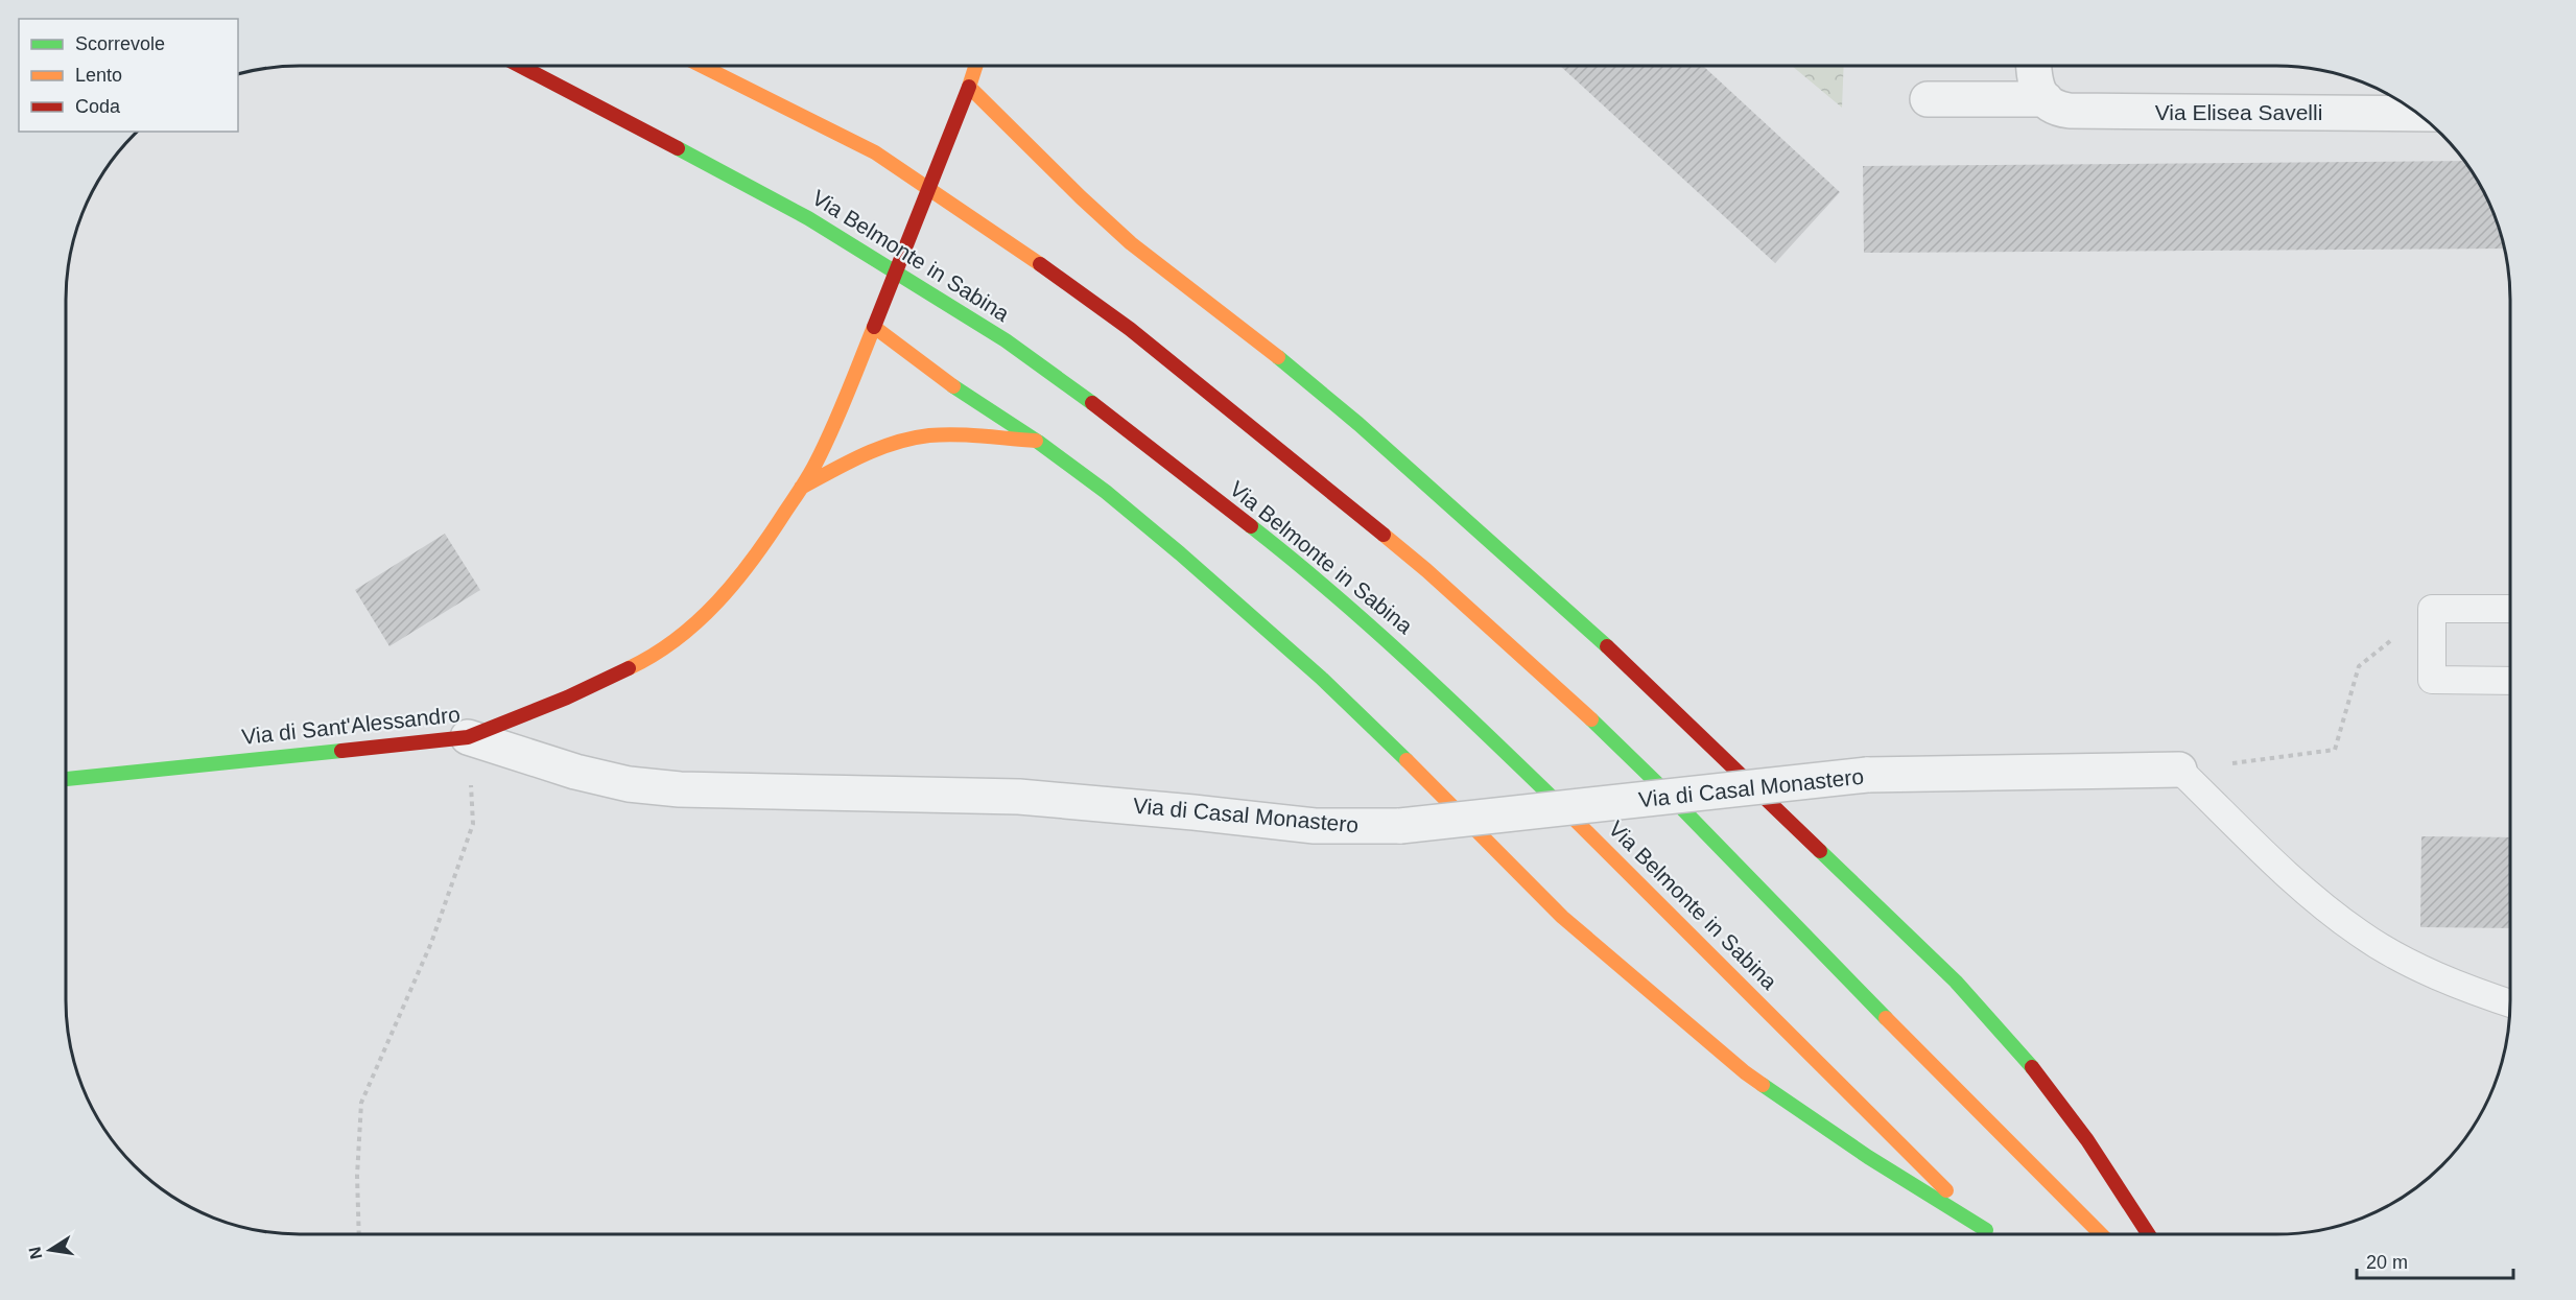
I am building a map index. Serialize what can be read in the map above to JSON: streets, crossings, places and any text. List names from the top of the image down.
{
  "streets": {
    "street": [
      "Via Elisea Savelli",
      "Via Belmonte in Sabina",
      "Via di Sant'Alessandro",
      "Via di Casal Monastero"
    ]
  },
  "crossings": [
    ["Via di Sant'Alessandro", "Via di Casal Monastero"]
  ],
  "legend": ["Scorrevole", "Lento", "Coda"],
  "scale_bar": "20 m",
  "north": "left"
}
